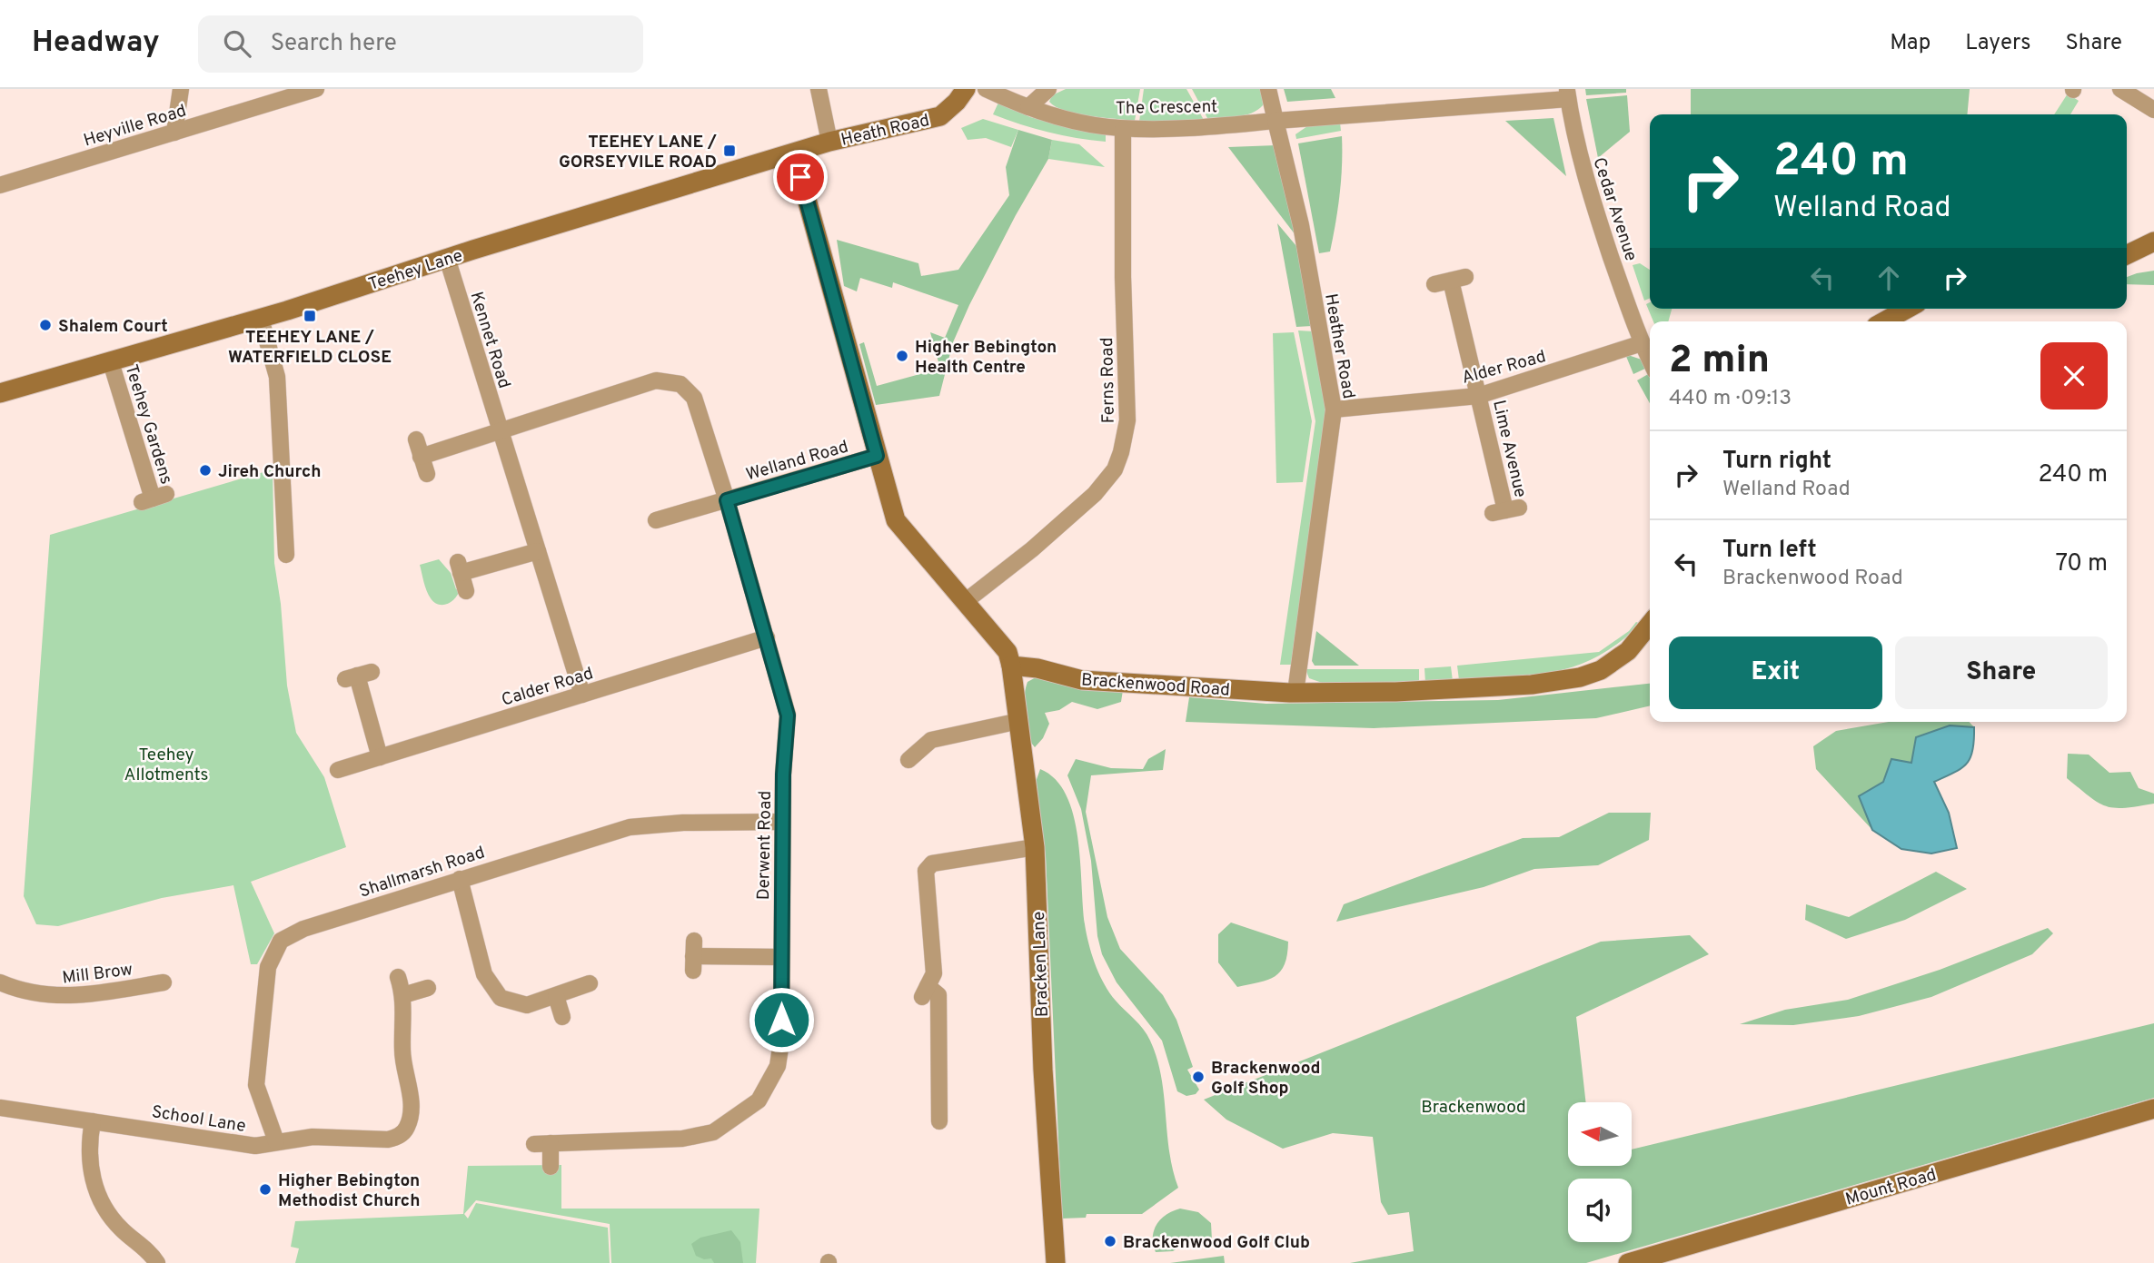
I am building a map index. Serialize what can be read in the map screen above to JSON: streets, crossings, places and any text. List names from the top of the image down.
{
  "streets": {
    "street": [
      "The Crescent",
      "Heyville Road",
      "Heath Road",
      "Cedar Avenue",
      "Teehey Lane",
      "Kennet Road",
      "Heather Road",
      "Alder Road",
      "Ferns Road",
      "Teehey Gardens",
      "Lime Avenue",
      "Welland Road",
      "Brackenwood Road",
      "Calder Road",
      "Derwent Road",
      "Shallmarsh Road",
      "Bracken Lane",
      "Mill Brow",
      "School Lane",
      "Mount Road"
    ]
  },
  "crossings": [
    ["The Crescent", "Cedar Avenue"],
    ["The Crescent", "Heather Road"],
    ["The Crescent", "Ferns Road"],
    ["Heath Road", "Teehey Lane"],
    ["Cedar Avenue", "Alder Road"],
    ["Teehey Lane", "Kennet Road"],
    ["Teehey Lane", "Teehey Gardens"],
    ["Kennet Road", "Calder Road"],
    ["Kennet Road", "Derwent Road"],
    ["Heather Road", "Alder Road"],
    ["Heather Road", "Brackenwood Road"],
    ["Alder Road", "Lime Avenue"],
    ["Welland Road", "Derwent Road"],
    ["Brackenwood Road", "Bracken Lane"],
    ["Calder Road", "Derwent Road"],
    ["Derwent Road", "Shallmarsh Road"],
    ["Shallmarsh Road", "School Lane"]
  ],
  "parks": ["Teehey Allotments", "Brackenwood"],
  "places": {
    "transit": ["TEEHEY LANE / GORSEYVILE ROAD", "TEEHEY LANE / WATERFIELD CLOSE"],
    "other": [
      "Shalem Court",
      "Higher Bebington Health Centre",
      "Jireh Church",
      "Brackenwood Golf Shop",
      "Higher Bebington Methodist Church",
      "Brackenwood Golf Club"
    ]
  },
  "north": "left",
  "page": {
    "header": "Headway",
    "search": "Search here",
    "nav": ["Map", "Layers", "Share"],
    "turn": ["240 m", "Welland Road"],
    "heading": ["2 min", "440 m · 09:13"],
    "list": [
      {
        "name": "Turn right",
        "note": "Welland Road",
        "value": "240 m"
      },
      {
        "name": "Turn left",
        "note": "Brackenwood Road",
        "value": "70 m"
      }
    ],
    "buttons": ["Exit", "Share"]
  }
}
